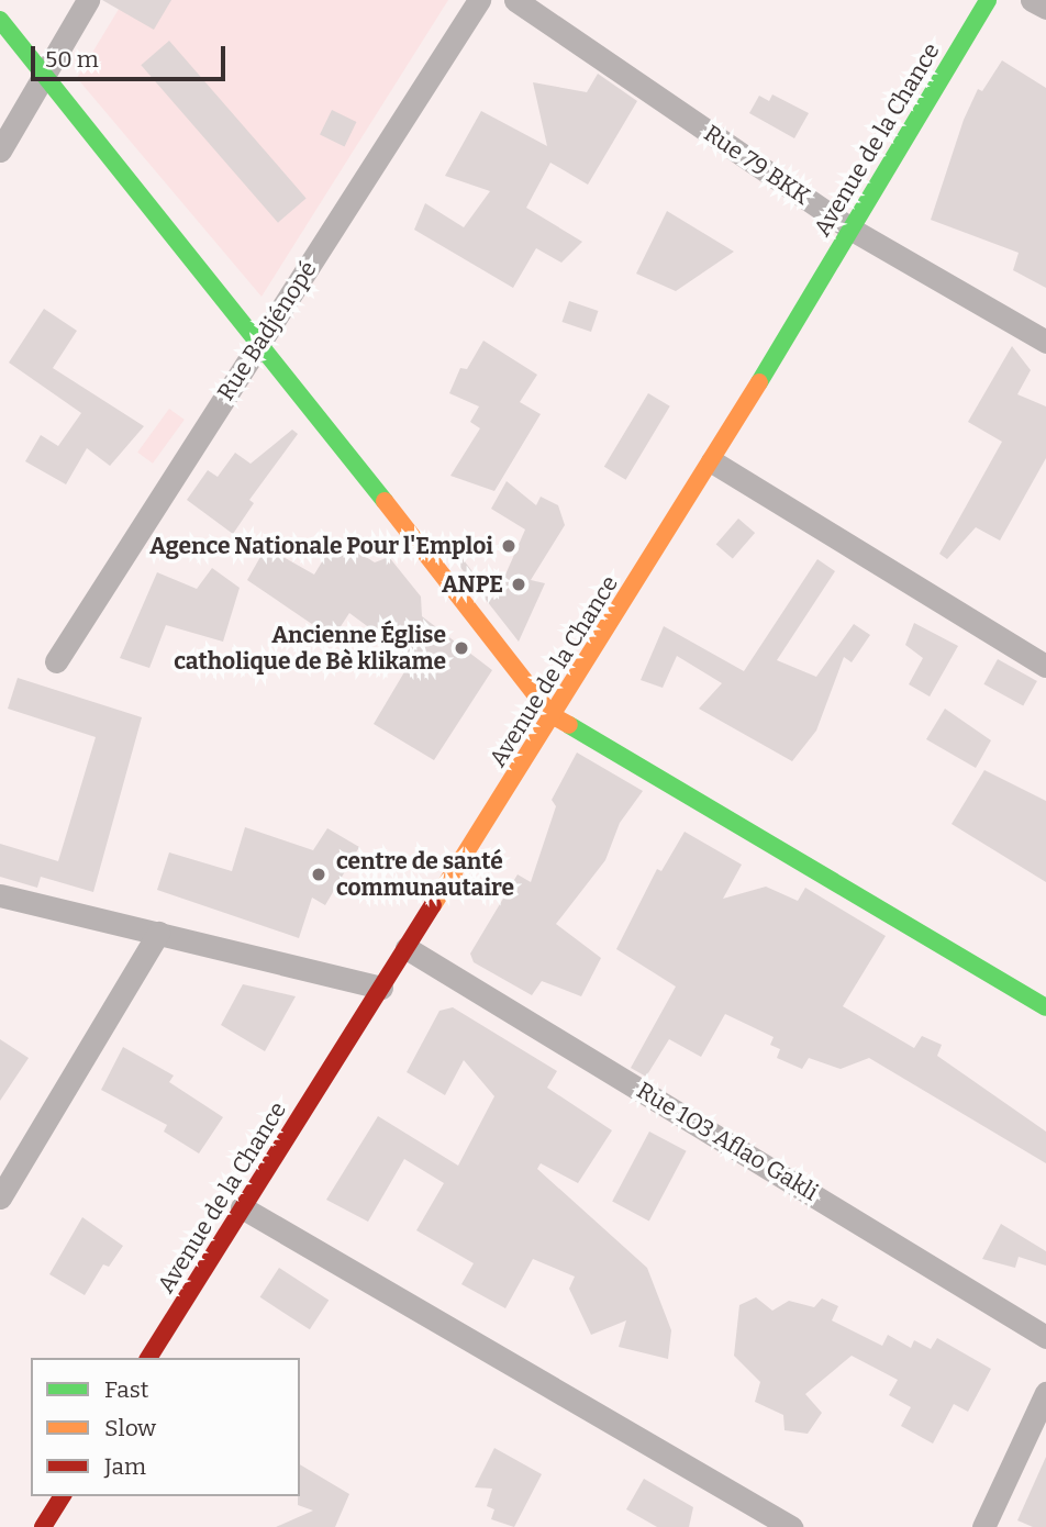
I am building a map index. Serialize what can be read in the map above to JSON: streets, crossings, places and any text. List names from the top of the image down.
{
  "streets": {
    "main road": ["Avenue de la Chance"],
    "street": ["Rue 79 BKK", "Rue Badjénopé", "Rue 1O3 Aflao Gakli"]
  },
  "crossings": [
    ["Avenue de la Chance", "Rue 79 BKK"],
    ["Avenue de la Chance", "Rue 1O3 Aflao Gakli"]
  ],
  "places": [
    "Agence Nationale Pour l'Emploi",
    "ANPE",
    "Ancienne Église catholique de Bè klikame",
    "centre de santé communautaire"
  ],
  "legend": ["Fast", "Slow", "Jam"],
  "scale_bar": "50 m"
}
